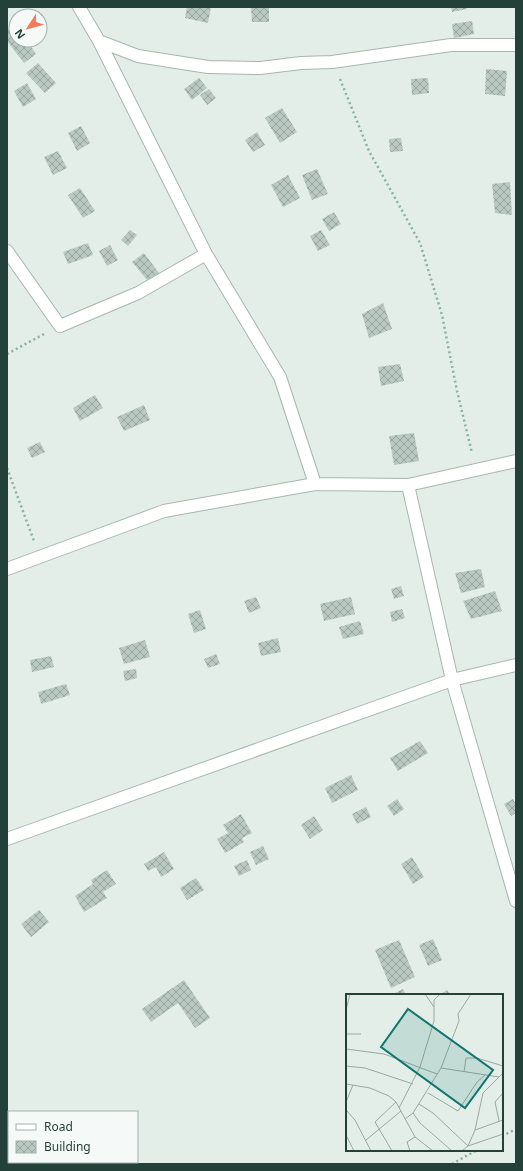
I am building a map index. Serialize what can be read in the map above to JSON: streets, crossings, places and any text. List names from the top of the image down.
{
  "legend": ["Road", "Building"],
  "north": "bottom left"
}
